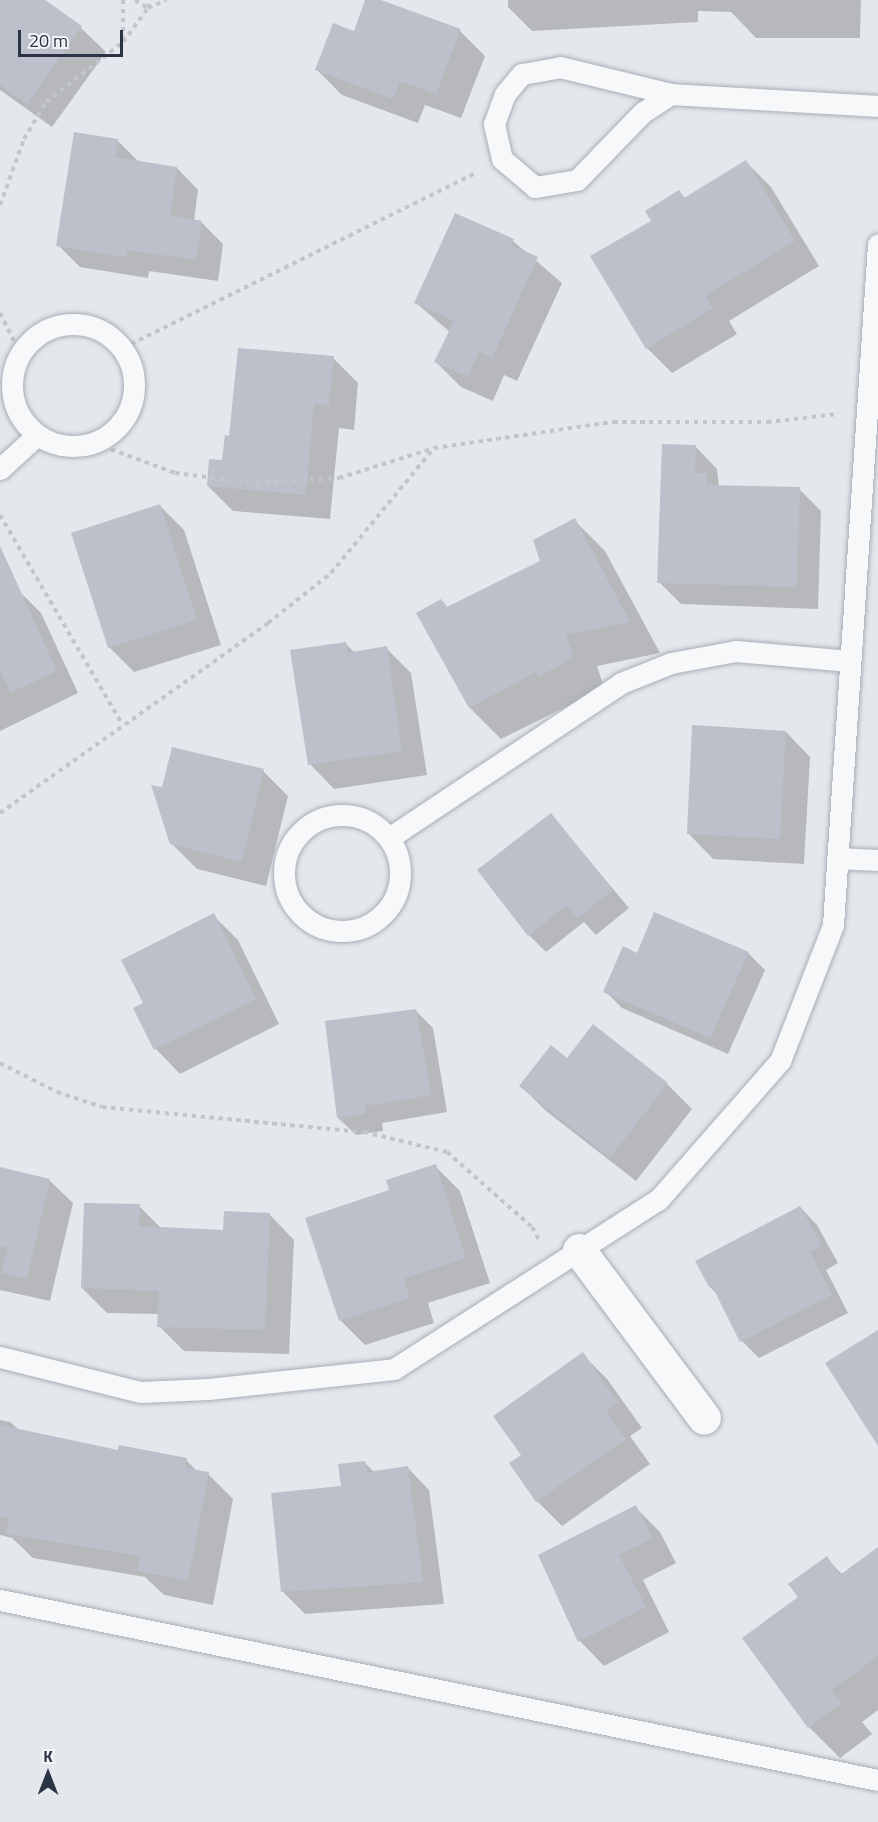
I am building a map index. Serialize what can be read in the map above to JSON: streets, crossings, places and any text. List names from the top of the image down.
{
  "scale_bar": "20 m",
  "north": "top"
}
